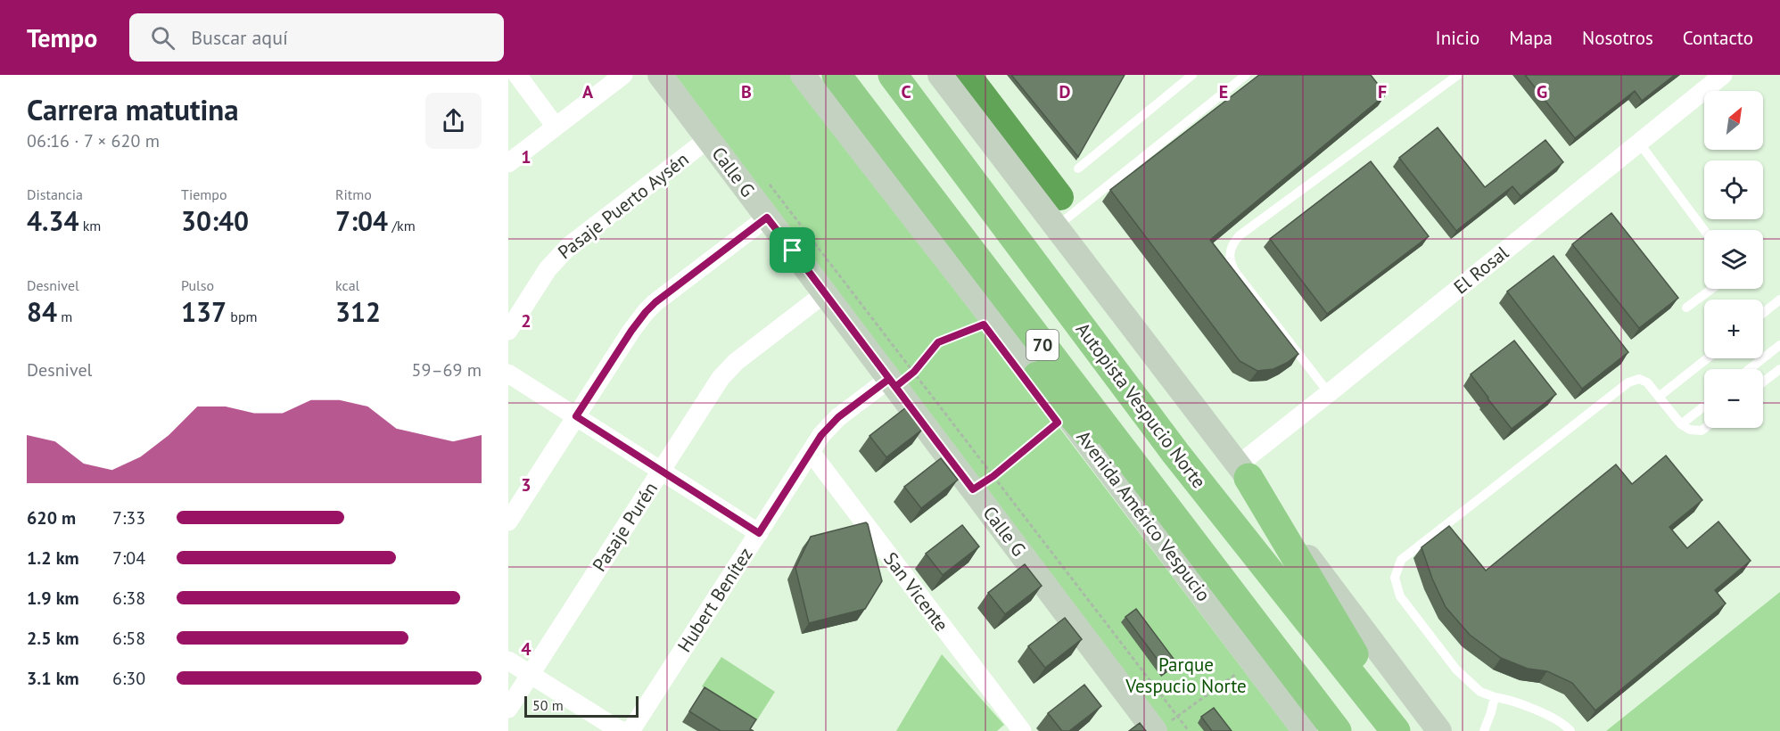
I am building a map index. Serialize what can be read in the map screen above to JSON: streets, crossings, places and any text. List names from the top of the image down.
{
  "streets": {
    "highway": ["70", "Autopista Vespucio Norte"],
    "main road": ["Calle G", "Avenida Américo Vespucio"],
    "street": [
      "Pasaje Puerto Aysén",
      "El Rosal",
      "Pasaje Purén",
      "San Vicente",
      "Hubert Benítez"
    ]
  },
  "crossings": [
    ["Calle G", "Pasaje Puerto Aysén"],
    ["Calle G", "Pasaje Purén"],
    ["Calle G", "Hubert Benítez"],
    ["San Vicente", "Hubert Benítez"]
  ],
  "parks": ["Parque Vespucio Norte"],
  "scale_bar": "50 m",
  "north": "top right",
  "page": {
    "header": "Tempo",
    "search": "Buscar aquí",
    "nav": [
      "Inicio",
      "Mapa",
      "Nosotros",
      "Contacto"
    ],
    "heading": ["Carrera matutina", "06:16 · 7 × 620 m"],
    "map_buttons": ["+", "−"],
    "stats": [
      ["Distancia", "4.34 km"],
      ["Tiempo", "30:40"],
      ["Ritmo", "7:04 /km"],
      ["Desnivel", "84 m"],
      ["Pulso", "137 bpm"],
      ["kcal", "312"]
    ],
    "chart": ["Desnivel", "59–69 m"],
    "list": [
      {
        "name": "620 m",
        "note": "7:33"
      },
      {
        "name": "1.2 km",
        "note": "7:04"
      },
      {
        "name": "1.9 km",
        "note": "6:38"
      },
      {
        "name": "2.5 km",
        "note": "6:58"
      },
      {
        "name": "3.1 km",
        "note": "6:30"
      }
    ],
    "scale": "50 m"
  },
  "grid": {
    "columns": [
      "A",
      "B",
      "C",
      "D",
      "E",
      "F",
      "G"
    ],
    "rows": [
      "1",
      "2",
      "3",
      "4"
    ]
  }
}
